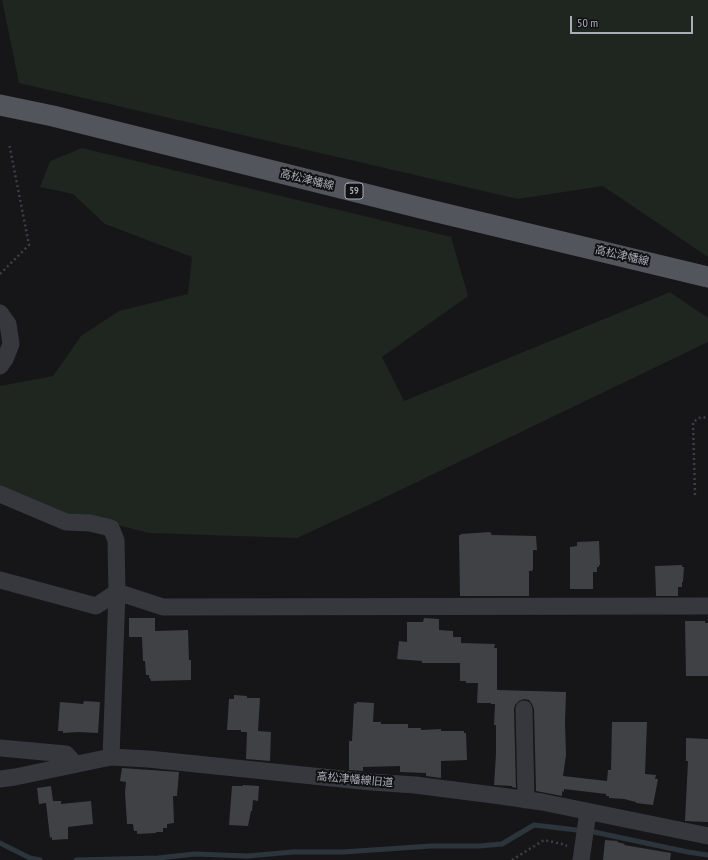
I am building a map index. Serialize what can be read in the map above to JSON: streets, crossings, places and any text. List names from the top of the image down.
{
  "streets": {
    "main road": ["高松津幡線", "59"],
    "street": ["高松津幡線旧道"]
  },
  "scale_bar": "50 m"
}
